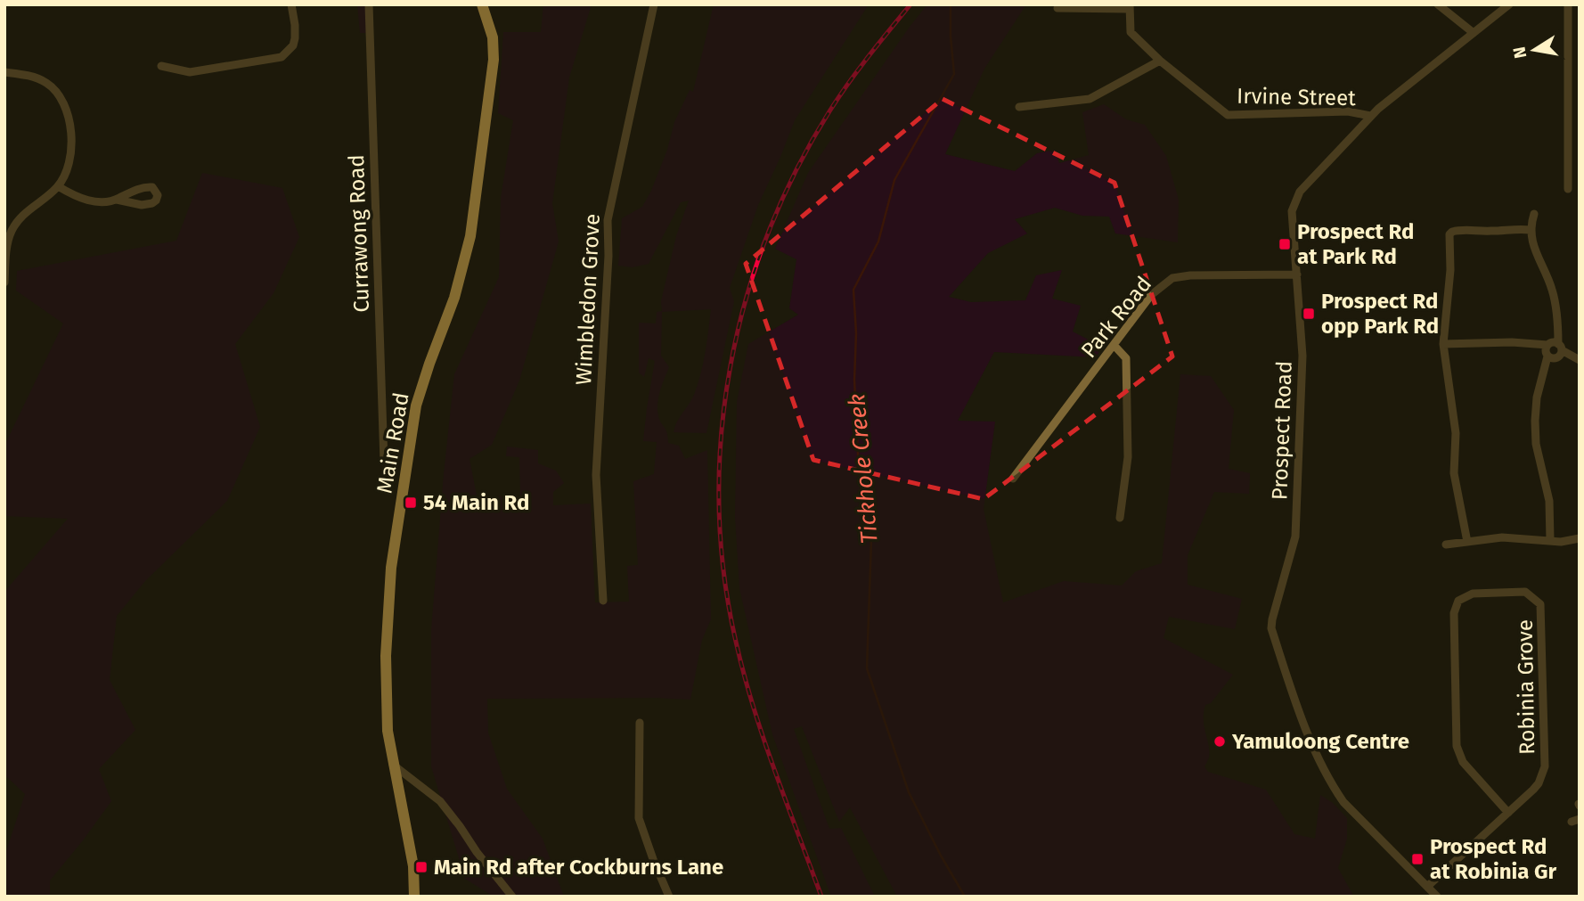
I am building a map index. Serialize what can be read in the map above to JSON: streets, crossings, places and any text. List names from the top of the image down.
{
  "streets": {
    "main road": ["Main Road"],
    "street": [
      "Irvine Street",
      "Currawong Road",
      "Wimbledon Grove",
      "Park Road",
      "Prospect Road",
      "Robinia Grove"
    ]
  },
  "crossings": [
    ["Irvine Street", "Prospect Road"],
    ["Park Road", "Prospect Road"],
    ["Prospect Road", "Robinia Grove"]
  ],
  "water": ["Tickhole Creek"],
  "places": {
    "transit": [
      "Prospect Rd at Park Rd",
      "Prospect Rd opp Park Rd",
      "54 Main Rd",
      "Prospect Rd at Robinia Gr",
      "Main Rd after Cockburns Lane"
    ],
    "other": ["Yamuloong Centre"]
  },
  "north": "left"
}
